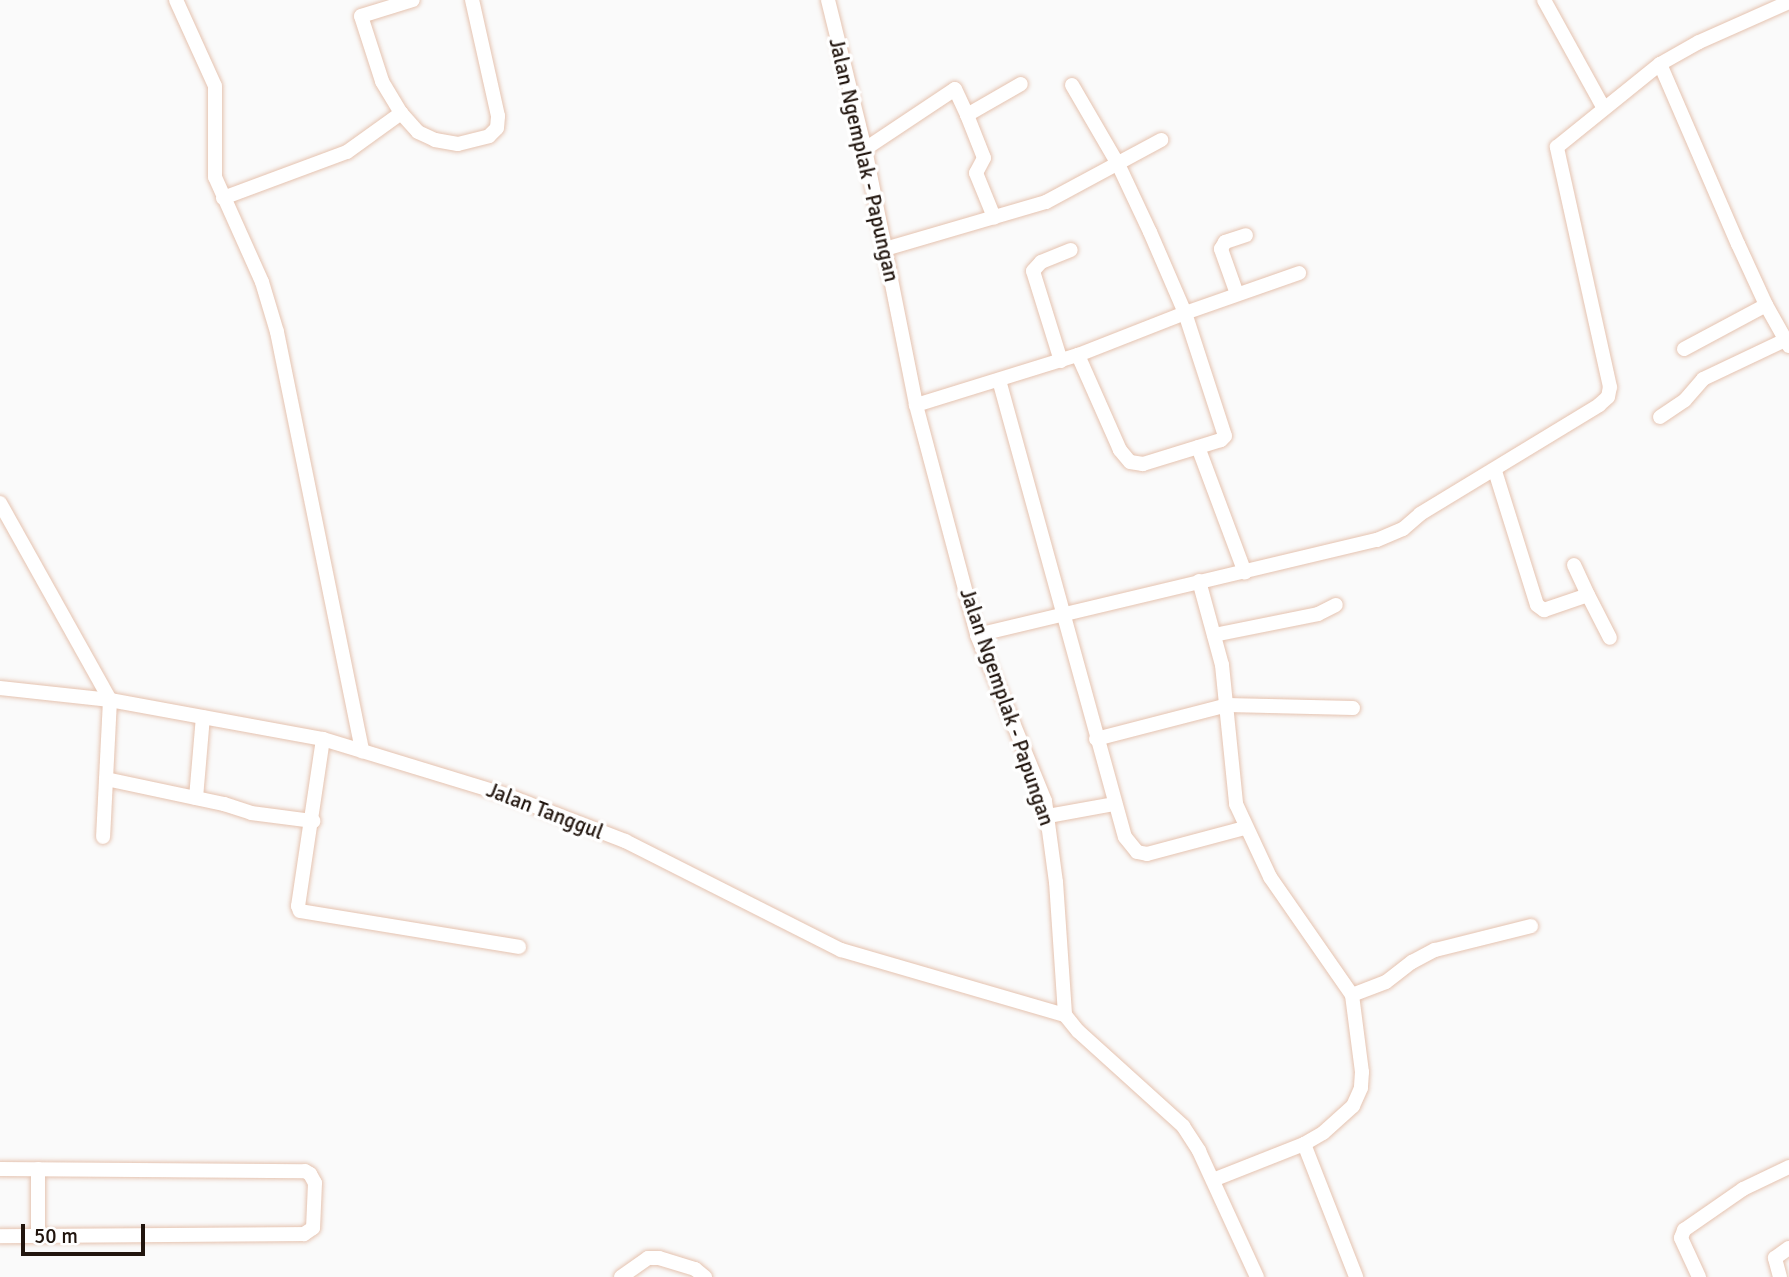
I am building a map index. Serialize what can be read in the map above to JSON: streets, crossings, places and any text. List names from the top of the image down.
{
  "streets": {
    "street": ["Jalan Ngemplak - Papungan", "Jalan Tanggul"]
  },
  "crossings": [
    ["Jalan Ngemplak - Papungan", "Jalan Tanggul"]
  ],
  "scale_bar": "50 m"
}
